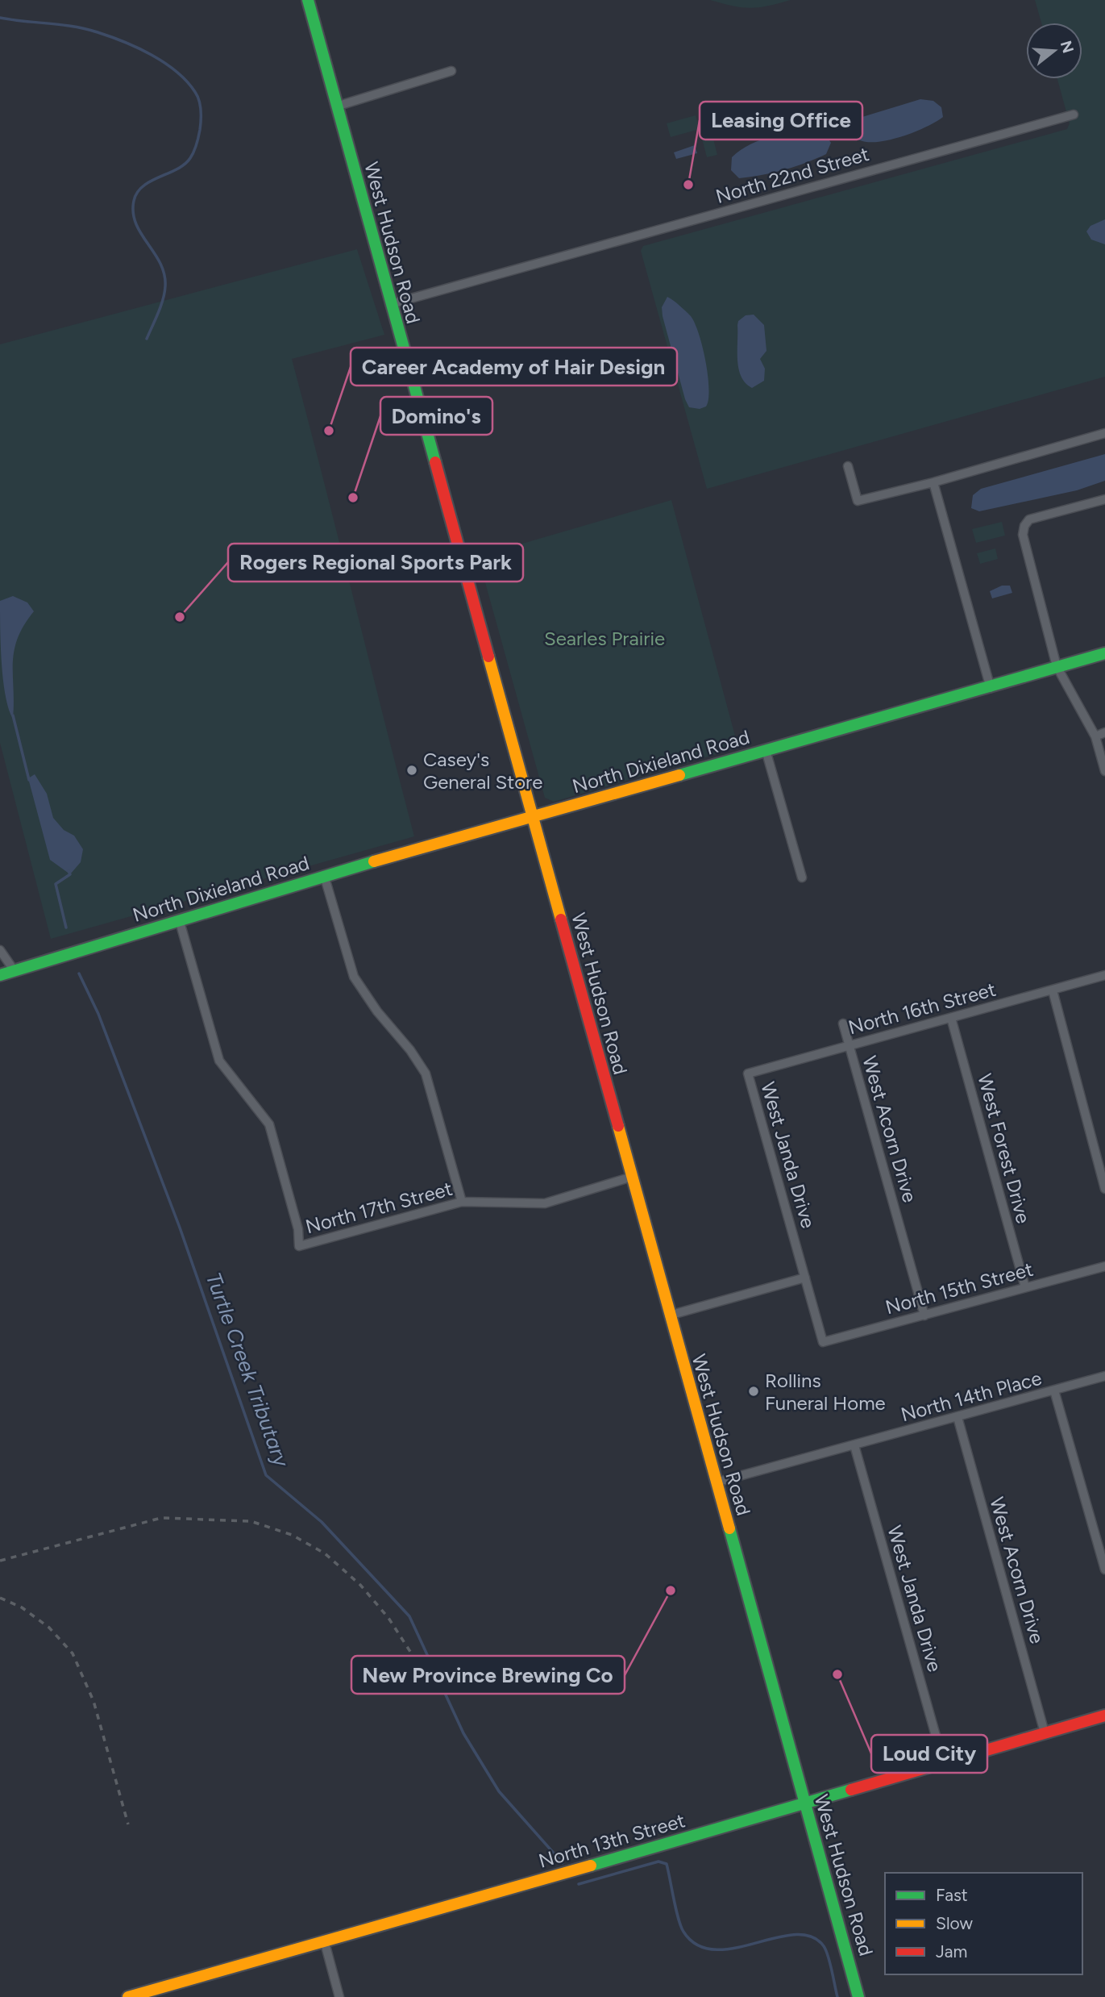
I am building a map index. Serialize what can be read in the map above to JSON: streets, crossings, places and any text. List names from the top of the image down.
{
  "streets": {
    "main road": ["West Hudson Road", "North Dixieland Road", "North 13th Street"],
    "street": [
      "North 22nd Street",
      "North 16th Street",
      "West Acorn Drive",
      "West Forest Drive",
      "West Janda Drive",
      "North 17th Street",
      "North 15th Street",
      "North 14th Place"
    ]
  },
  "crossings": [
    ["North 22nd Street", "West Hudson Road"],
    ["West Hudson Road", "North Dixieland Road"],
    ["West Hudson Road", "North 17th Street"],
    ["West Hudson Road", "North 14th Place"],
    ["West Hudson Road", "North 13th Street"],
    ["North Dixieland Road", "North 17th Street"],
    ["North 16th Street", "West Acorn Drive"],
    ["North 16th Street", "West Forest Drive"],
    ["North 16th Street", "West Janda Drive"],
    ["West Acorn Drive", "North 15th Street"],
    ["West Acorn Drive", "North 14th Place"],
    ["West Acorn Drive", "North 13th Street"],
    ["West Forest Drive", "North 15th Street"],
    ["West Janda Drive", "North 15th Street"],
    ["West Janda Drive", "North 14th Place"],
    ["West Janda Drive", "North 13th Street"]
  ],
  "water": ["Turtle Creek Tributary"],
  "parks": ["Searles Prairie"],
  "places": [
    "Leasing Office",
    "Career Academy of Hair Design",
    "Domino's",
    "Rogers Regional Sports Park",
    "Casey's General Store",
    "Rollins Funeral Home",
    "New Province Brewing Co",
    "Loud City"
  ],
  "legend": ["Fast", "Slow", "Jam"],
  "north": "right"
}
